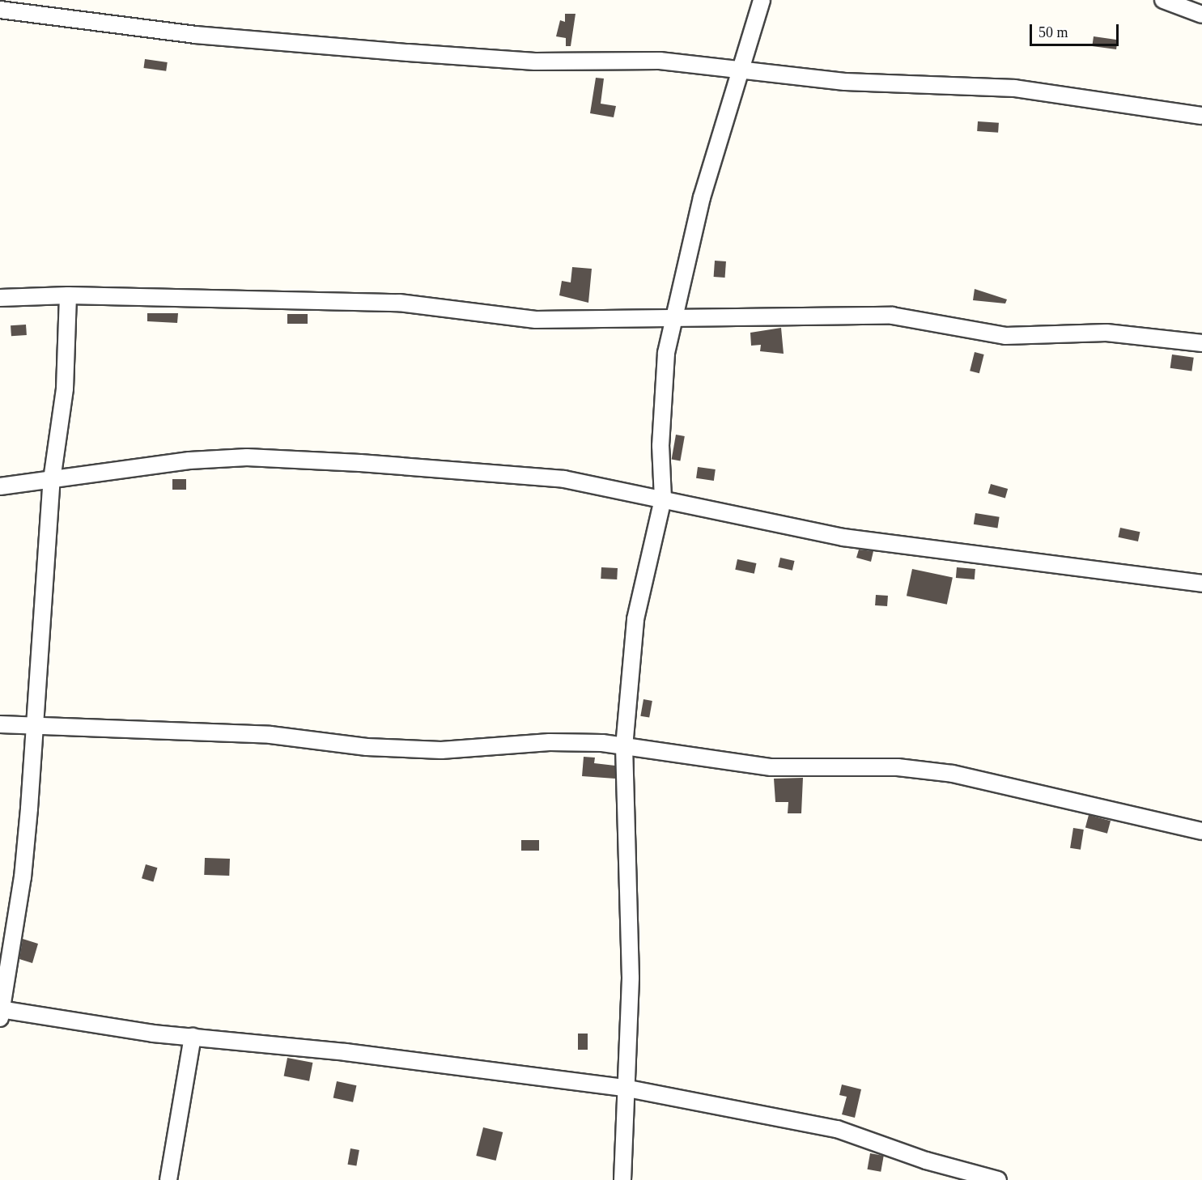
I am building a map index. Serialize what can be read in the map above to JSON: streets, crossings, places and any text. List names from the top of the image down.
{
  "scale_bar": "50 m"
}
